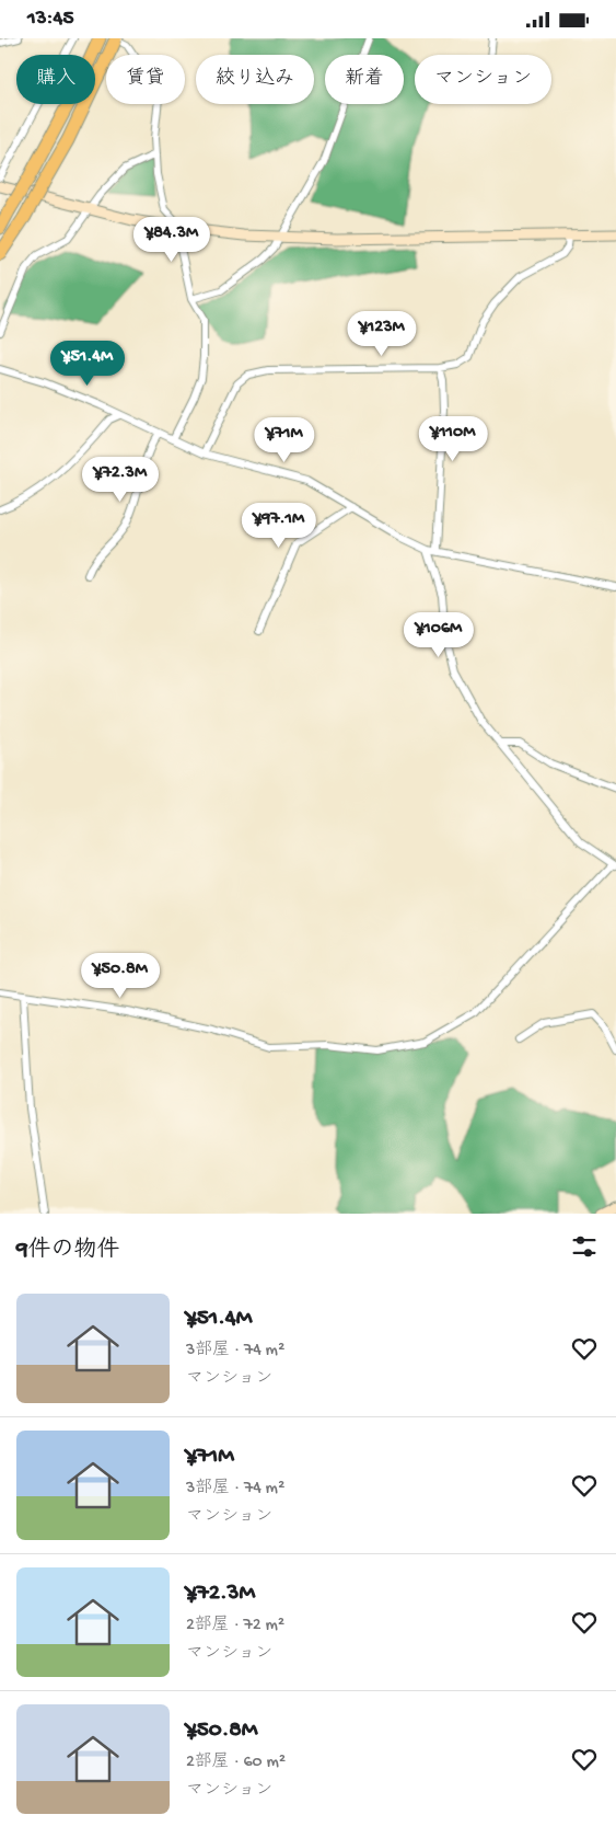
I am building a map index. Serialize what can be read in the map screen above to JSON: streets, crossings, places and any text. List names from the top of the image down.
{
  "page": {
    "status": "13:45",
    "chip": [
      "購入",
      "賃貸",
      "絞り込み",
      "新着",
      "マンション"
    ],
    "price": [
      "¥84.3M",
      "¥123M",
      "¥51.4M",
      "¥110M",
      "¥71M",
      "¥72.3M",
      "¥97.1M",
      "¥106M",
      "¥50.8M"
    ],
    "heading": "9件の物件",
    "list": [
      {
        "name": "¥51.4M",
        "note": "3部屋 · 74 m² · マンション"
      },
      {
        "name": "¥71M",
        "note": "3部屋 · 74 m² · マンション"
      },
      {
        "name": "¥72.3M",
        "note": "2部屋 · 72 m² · マンション"
      },
      {
        "name": "¥50.8M",
        "note": "2部屋 · 60 m² · マンション"
      }
    ]
  }
}
